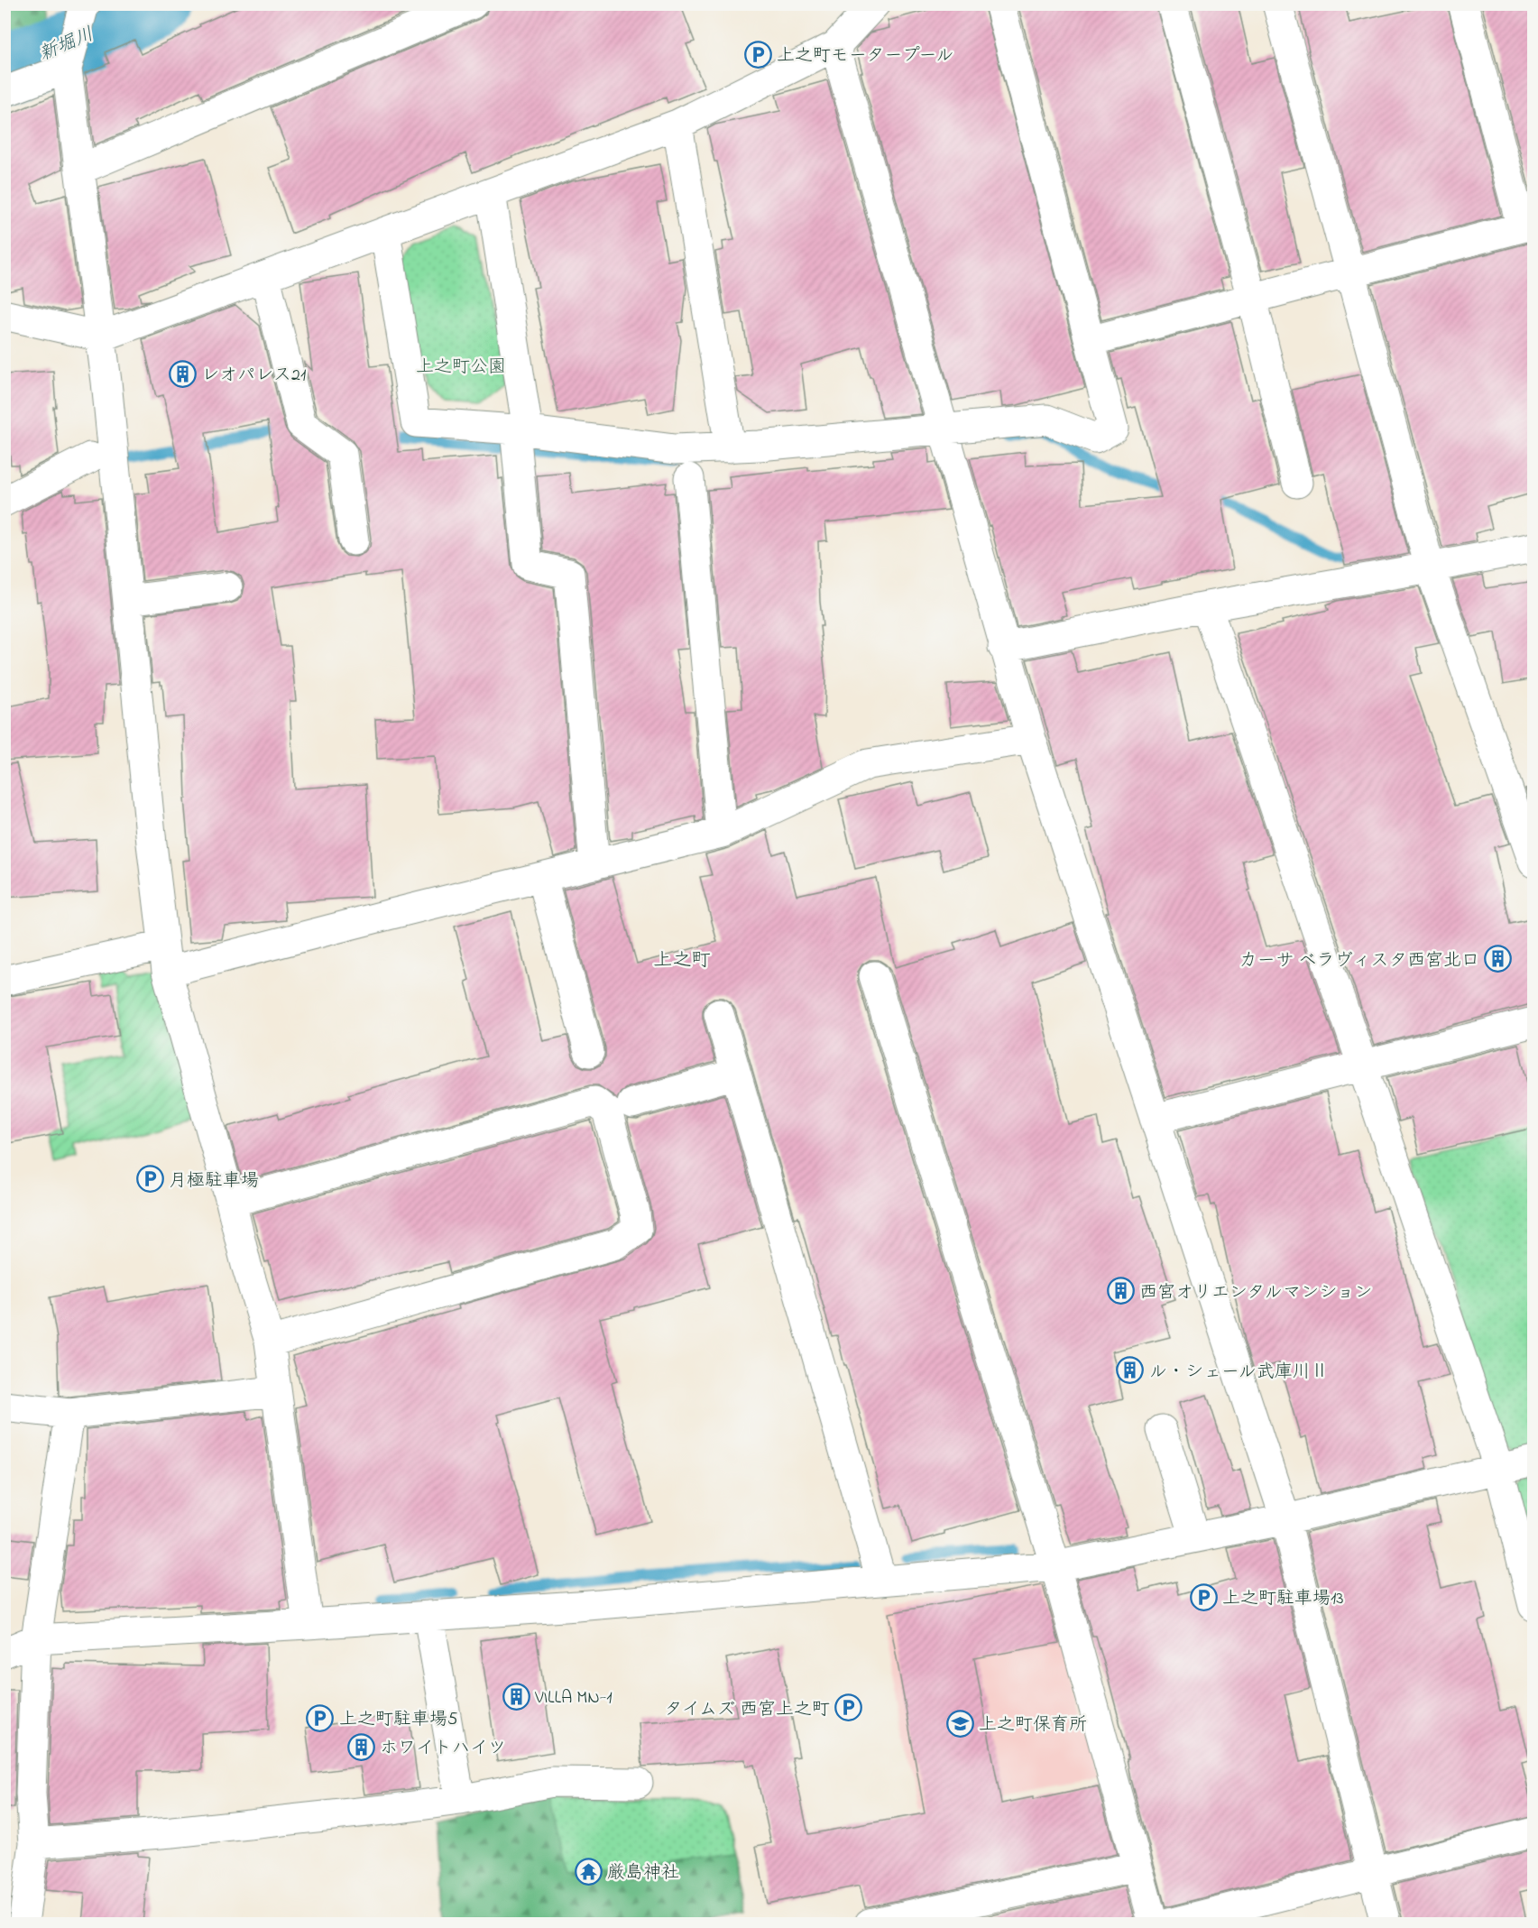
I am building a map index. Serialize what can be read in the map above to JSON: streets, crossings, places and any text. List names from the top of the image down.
{
  "districts": ["上之町"],
  "water": ["新堀川"],
  "parks": ["上之町公園"],
  "places": {
    "parking": [
      "上之町モータープール",
      "月極駐車場",
      "上之町駐車場13",
      "タイムズ 西宮上之町",
      "上之町駐車場5"
    ],
    "building": [
      "レオパレス21",
      "カーサ ベラヴィスタ西宮北口",
      "西宮オリエンタルマンション",
      "ル・シェール武庫川Ⅱ",
      "VILLA MN-1",
      "ホワイトハイツ"
    ],
    "school or university": ["上之町保育所"],
    "temple": ["厳島神社"]
  }
}
